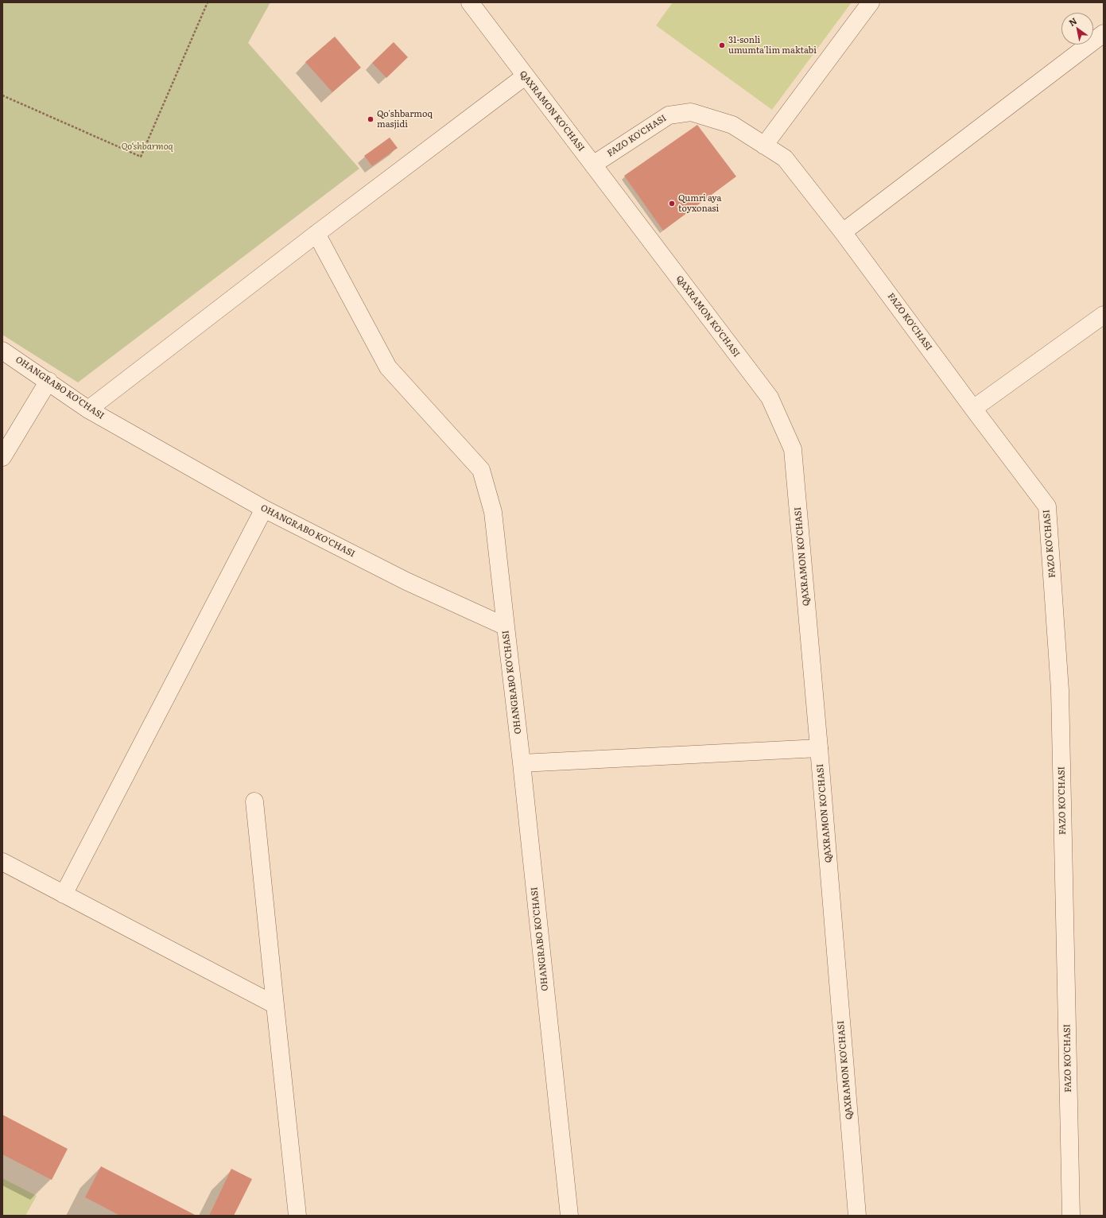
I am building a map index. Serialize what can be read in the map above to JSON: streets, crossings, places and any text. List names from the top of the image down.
{
  "streets": {
    "street": ["QAXRAMON KO'CHASI", "FAZO KO'CHASI", "OHANGRABO KO'CHASI"]
  },
  "crossings": [
    ["QAXRAMON KO'CHASI", "FAZO KO'CHASI"]
  ],
  "parks": ["Qo‘shbarmoq"],
  "places": ["31-sonli umumta'lim maktabi", "Qo'shbarmoq masjidi", "Qumri aya toyxonasi"],
  "north": "top left"
}
